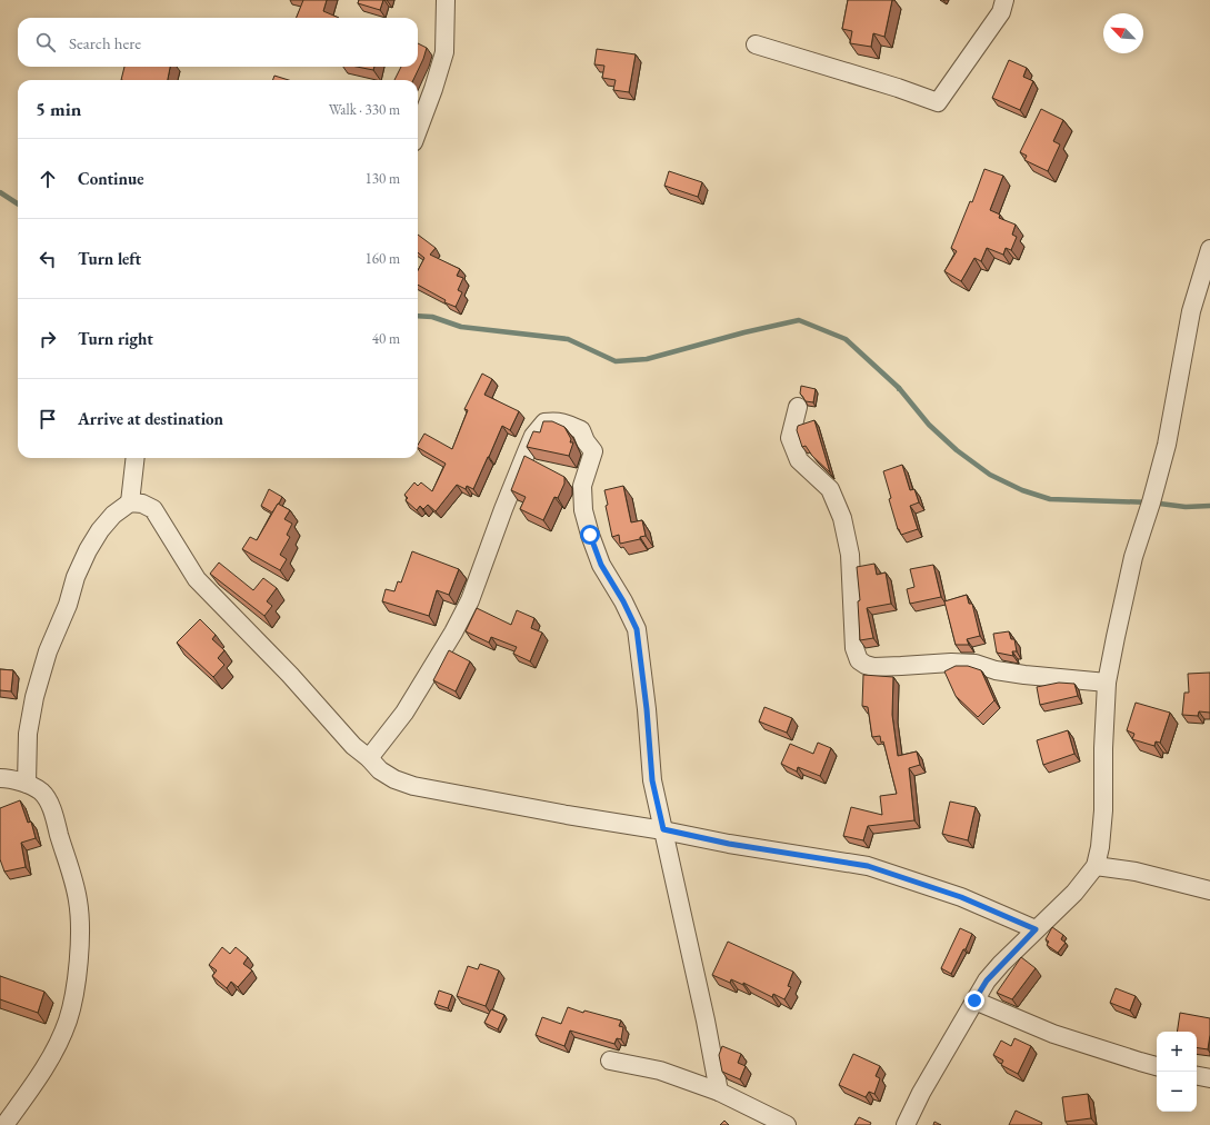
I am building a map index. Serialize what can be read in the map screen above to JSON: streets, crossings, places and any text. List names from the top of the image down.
{
  "north": "top left",
  "page": {
    "search": "Search here",
    "heading": ["5 min", "Walk · 330 m"],
    "list": [
      ["Continue", "130 m"],
      ["Turn left", "160 m"],
      ["Turn right", "40 m"],
      "Arrive at destination"
    ],
    "map_buttons": ["+", "−"]
  }
}
